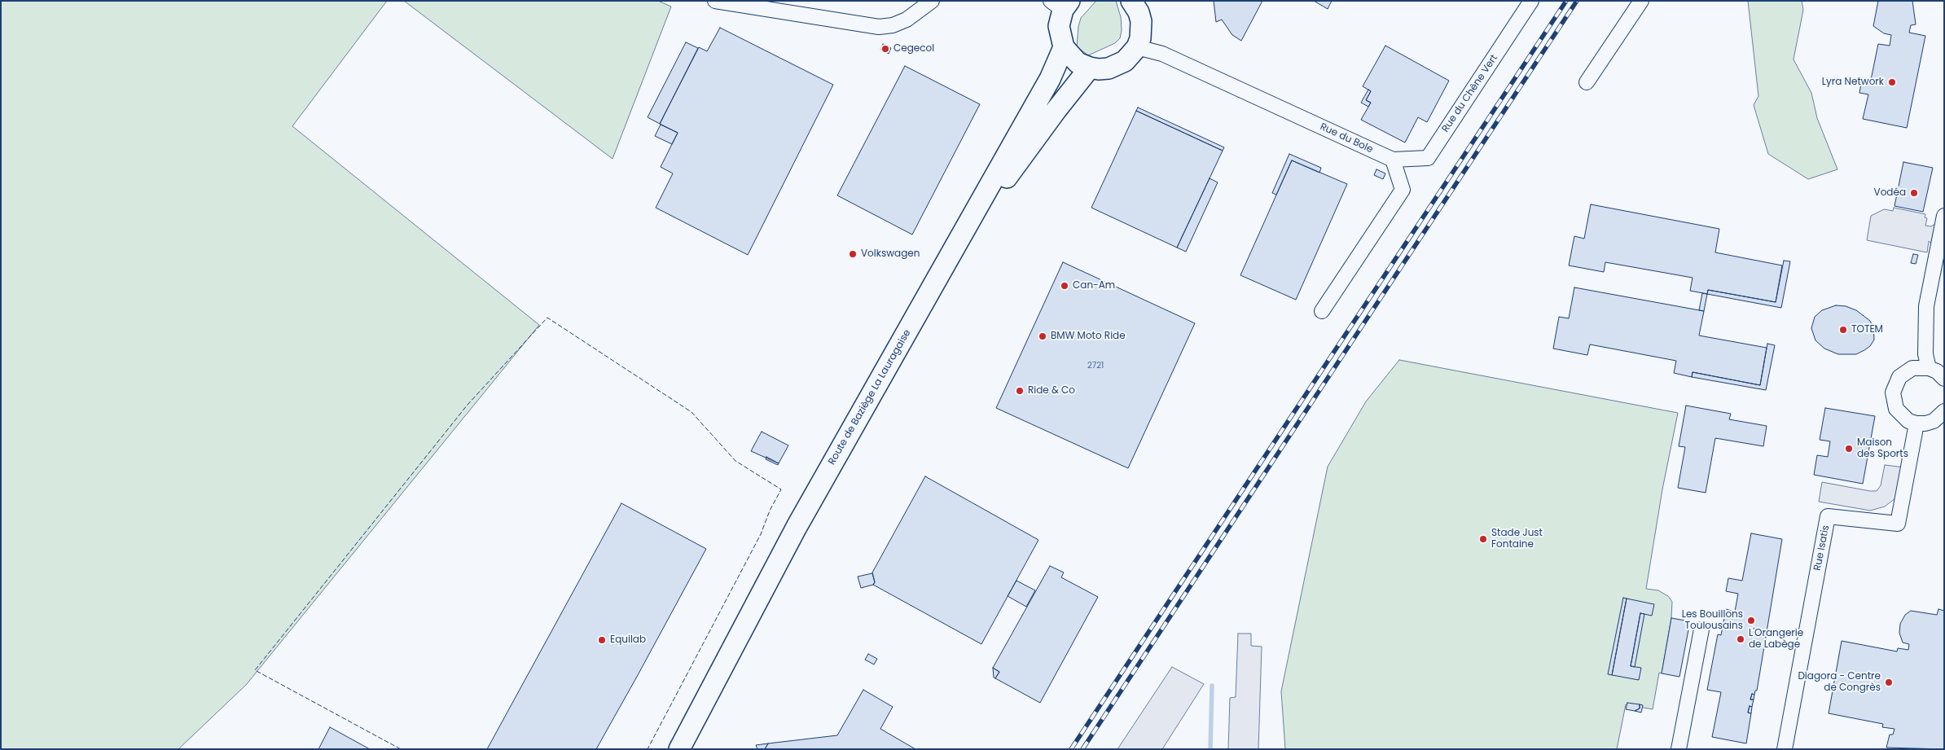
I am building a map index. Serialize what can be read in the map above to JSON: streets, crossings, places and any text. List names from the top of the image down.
{
  "streets": {
    "main road": ["Route de Baziège La Lauragaise"],
    "street": ["Rue du Chêne Vert", "Rue du Bole", "Rue Isatis"]
  },
  "crossings": [
    ["Rue du Chêne Vert", "Rue du Bole"]
  ],
  "places": [
    "Cegecol",
    "Lyra Network",
    "Vodéa",
    "Volkswagen",
    "Can-Am",
    "TOTEM",
    "BMW Moto Ride",
    "Ride & Co",
    "Maison des Sports",
    "Stade Just Fontaine",
    "Les Bouillons Toulousains",
    "L'Orangerie de Labège",
    "Equilab",
    "Diagora - Centre de Congrès"
  ],
  "house_numbers": ["2721"]
}
